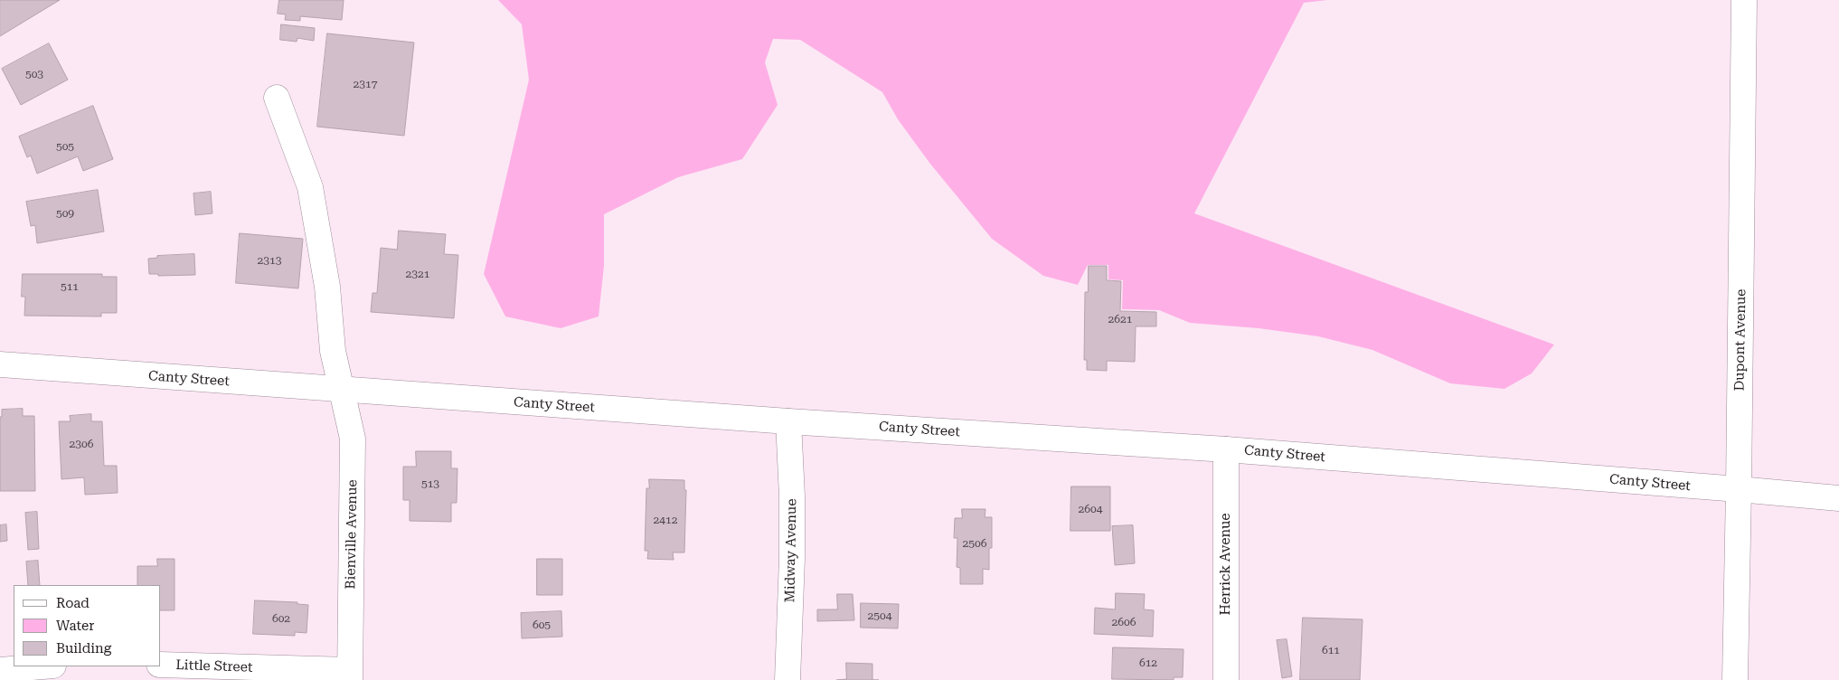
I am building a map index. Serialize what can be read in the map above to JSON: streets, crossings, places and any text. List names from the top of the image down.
{
  "streets": {
    "street": [
      "Dupont Avenue",
      "Canty Street",
      "Bienville Avenue",
      "Midway Avenue",
      "Herrick Avenue",
      "Little Street"
    ]
  },
  "crossings": [
    ["Dupont Avenue", "Canty Street"],
    ["Canty Street", "Bienville Avenue"],
    ["Canty Street", "Midway Avenue"],
    ["Canty Street", "Herrick Avenue"],
    ["Bienville Avenue", "Little Street"]
  ],
  "house_numbers": [
    "503",
    "2317",
    "505",
    "509",
    "2313",
    "2321",
    "511",
    "2621",
    "2306",
    "513",
    "2604",
    "2412",
    "2506",
    "2504",
    "602",
    "2606",
    "605",
    "611",
    "612"
  ],
  "legend": ["Road", "Water", "Building"]
}
